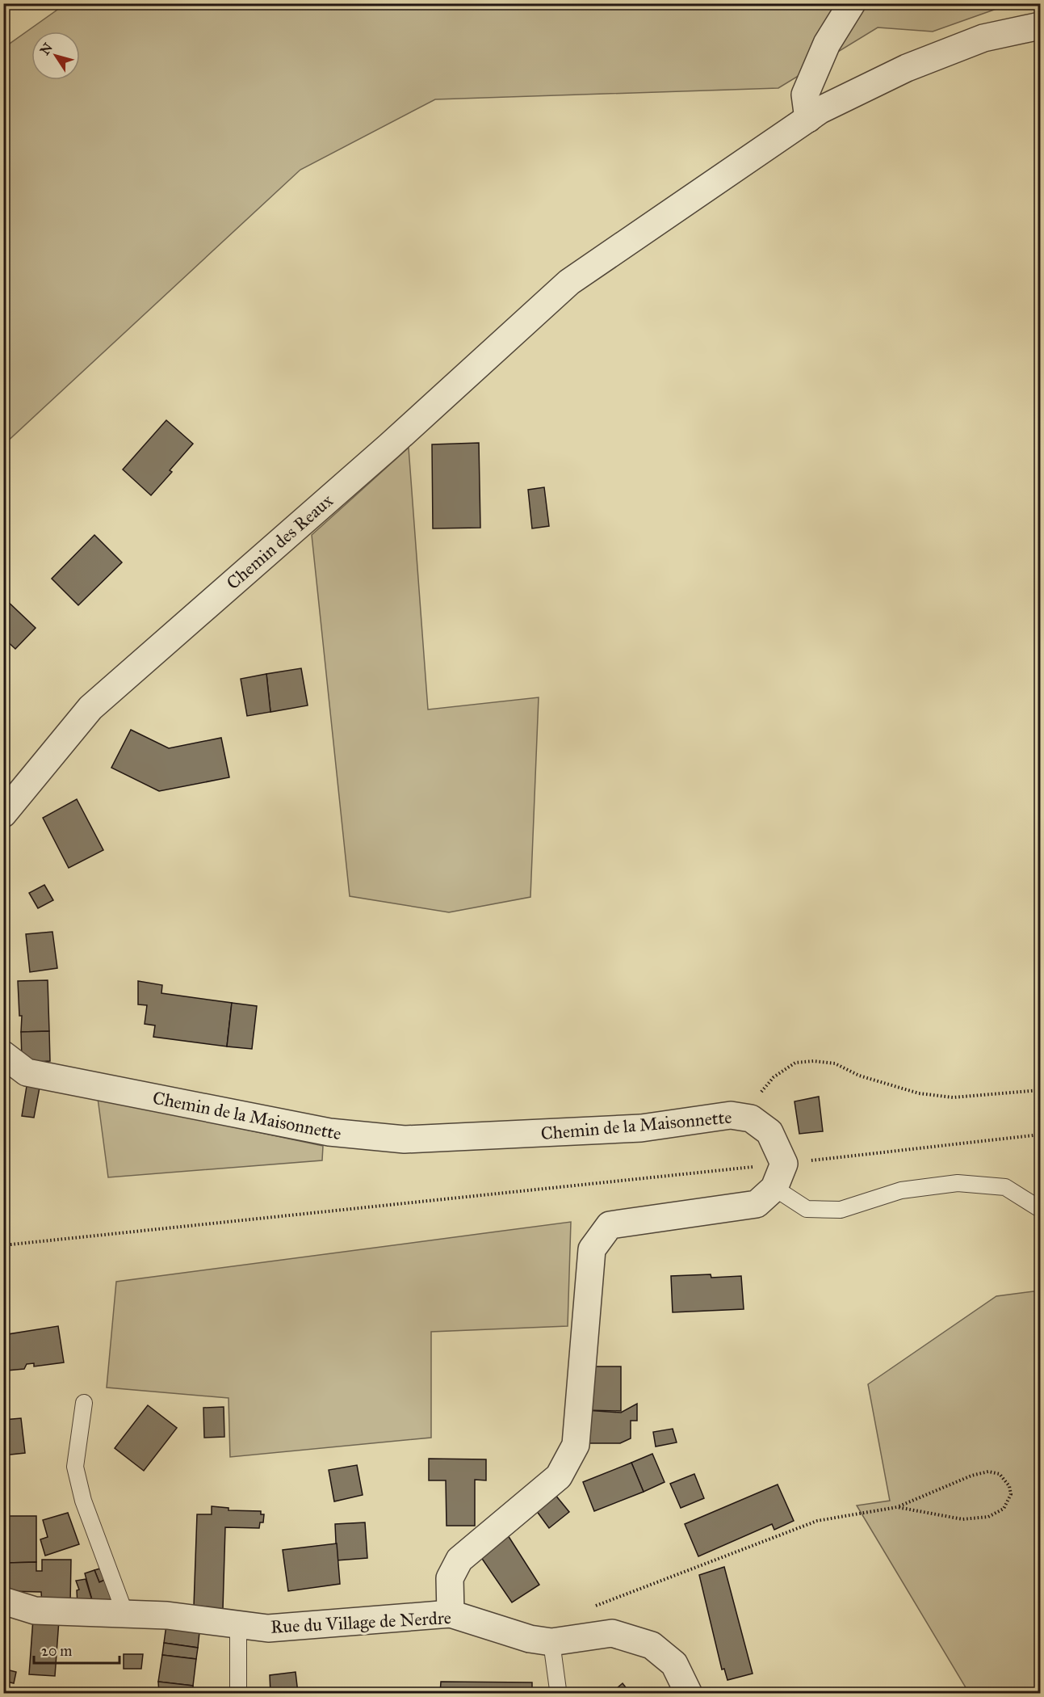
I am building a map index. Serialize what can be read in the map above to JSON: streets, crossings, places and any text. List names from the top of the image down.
{
  "streets": {
    "street": ["Chemin des Reaux", "Chemin de la Maisonnette", "Rue du Village de Nerdre"]
  },
  "scale_bar": "20 m",
  "north": "top left"
}
